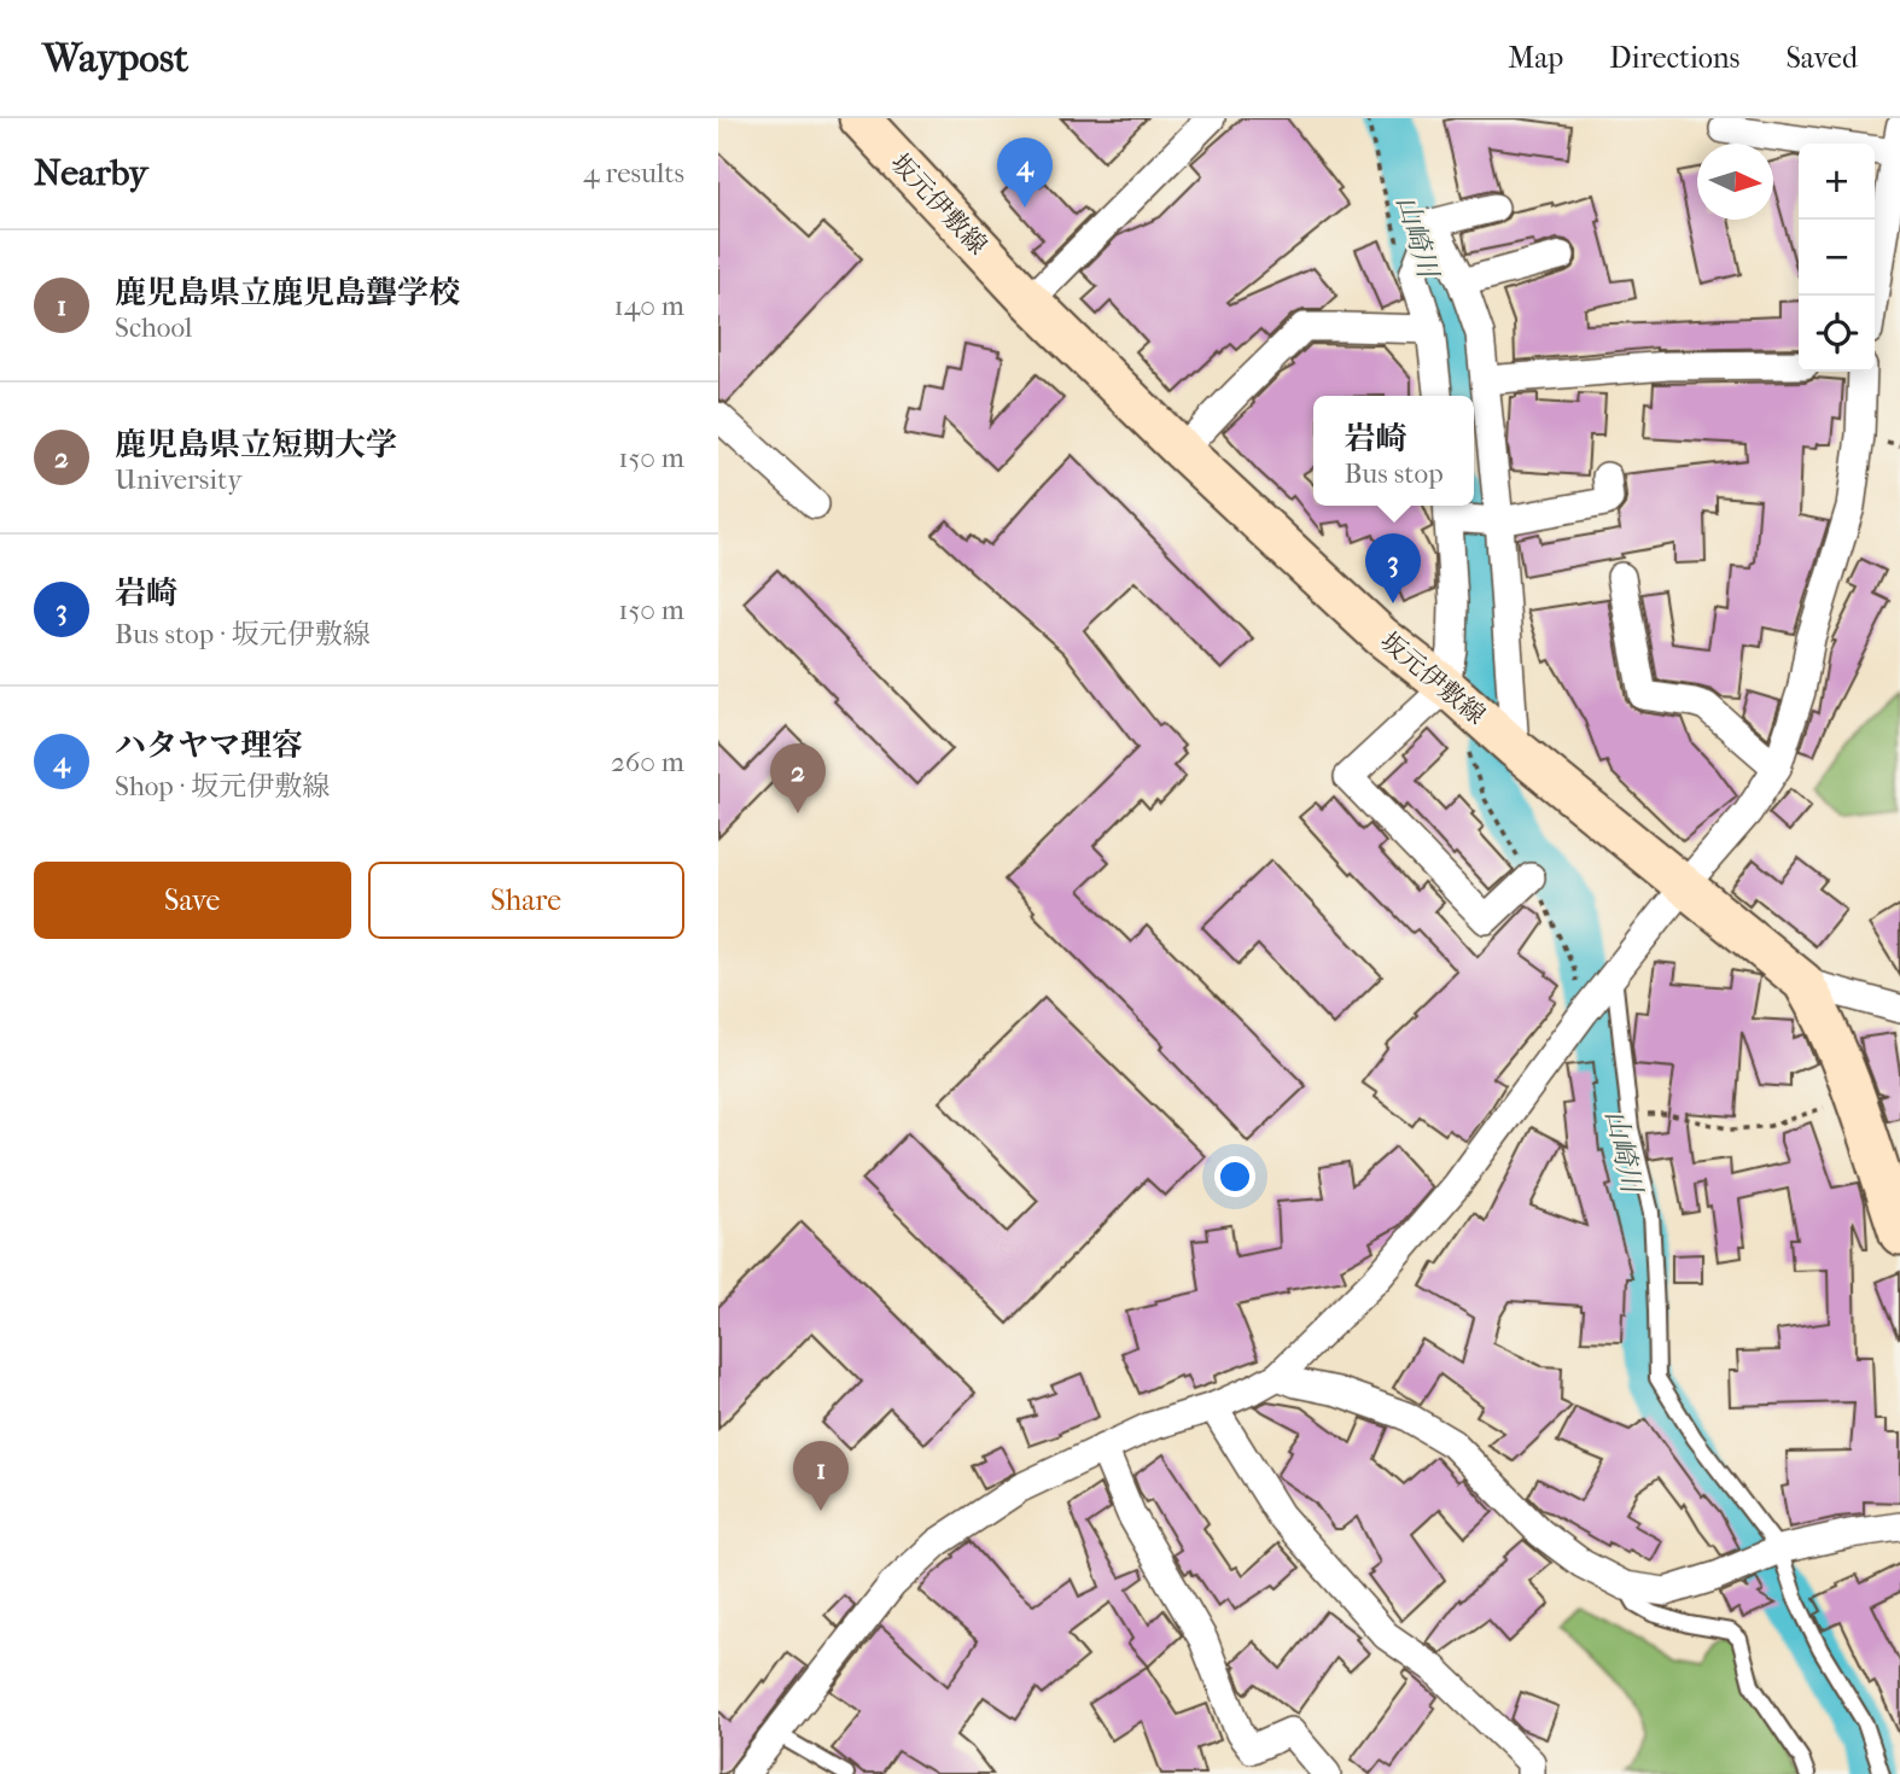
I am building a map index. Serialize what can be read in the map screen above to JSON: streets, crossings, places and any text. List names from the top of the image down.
{
  "streets": {
    "main road": ["坂元伊敷線"]
  },
  "water": ["山崎川"],
  "north": "right",
  "page": {
    "header": "Waypost",
    "nav": ["Map", "Directions", "Saved"],
    "heading": ["Nearby", "4 results"],
    "pins": [
      "4",
      "3",
      "2",
      "1"
    ],
    "map_buttons": ["+", "−"],
    "list": [
      {
        "mark": "1",
        "name": "鹿児島県立鹿児島聾学校",
        "note": "School",
        "value": "140 m"
      },
      {
        "mark": "2",
        "name": "鹿児島県立短期大学",
        "note": "University",
        "value": "150 m"
      },
      {
        "mark": "3",
        "name": "岩崎",
        "note": "Bus stop · 坂元伊敷線",
        "value": "150 m"
      },
      {
        "mark": "4",
        "name": "ハタヤマ理容",
        "note": "Shop · 坂元伊敷線",
        "value": "260 m"
      }
    ],
    "popup": ["岩崎", "Bus stop"],
    "buttons": ["Save", "Share"]
  }
}
